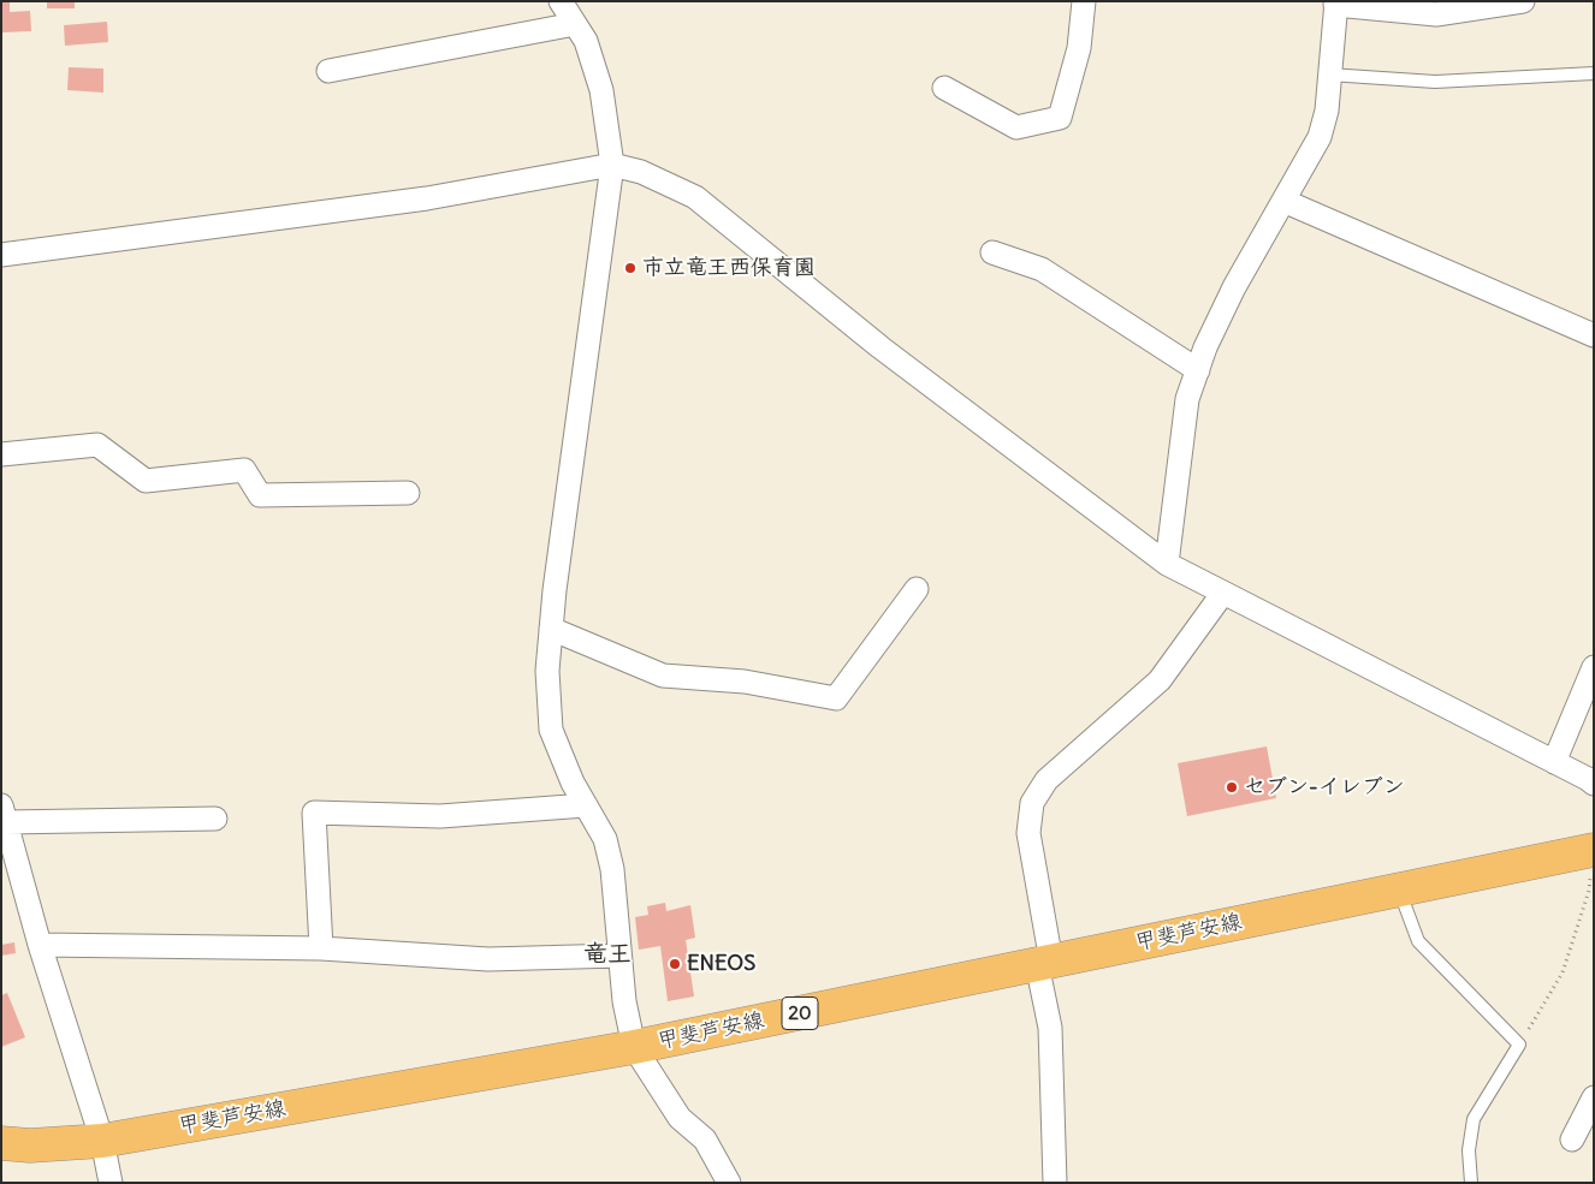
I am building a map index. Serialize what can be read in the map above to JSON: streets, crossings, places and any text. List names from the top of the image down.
{
  "streets": {
    "main road": ["甲斐芦安線", "20"]
  },
  "districts": ["竜王"],
  "places": ["市立竜王西保育園", "セブン-イレブン", "ENEOS"]
}
